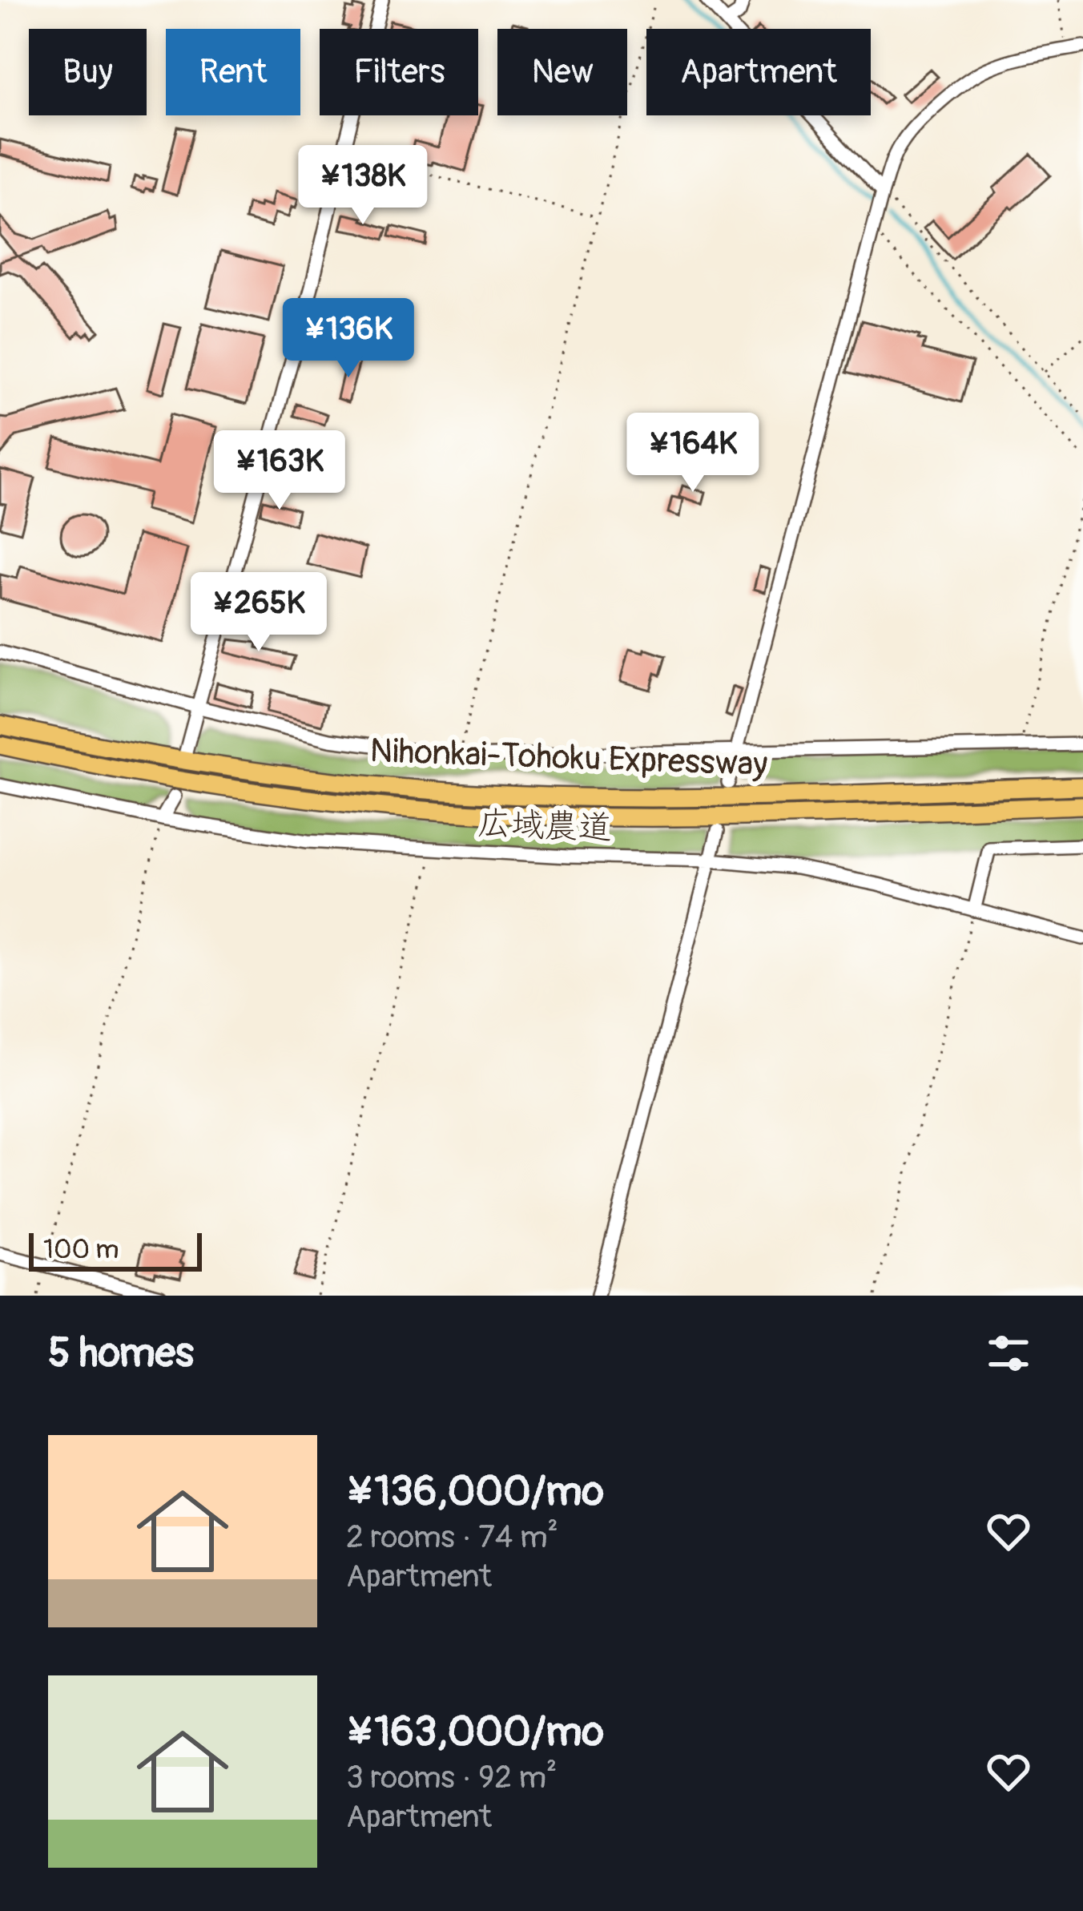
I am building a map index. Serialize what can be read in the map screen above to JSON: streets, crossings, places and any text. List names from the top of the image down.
{
  "streets": {
    "highway": ["Nihonkai-Tohoku Expressway"],
    "street": ["広域農道"]
  },
  "scale_bar": "100 m",
  "page": {
    "chip": [
      "Buy",
      "Rent",
      "Filters",
      "New",
      "Apartment"
    ],
    "price": [
      "¥138K",
      "¥136K",
      "¥164K",
      "¥163K",
      "¥265K"
    ],
    "scale": "100 m",
    "heading": "5 homes",
    "list": [
      {
        "name": "¥136,000/mo",
        "note": "2 rooms · 74 m² · Apartment"
      },
      {
        "name": "¥163,000/mo",
        "note": "3 rooms · 92 m² · Apartment"
      }
    ]
  }
}
